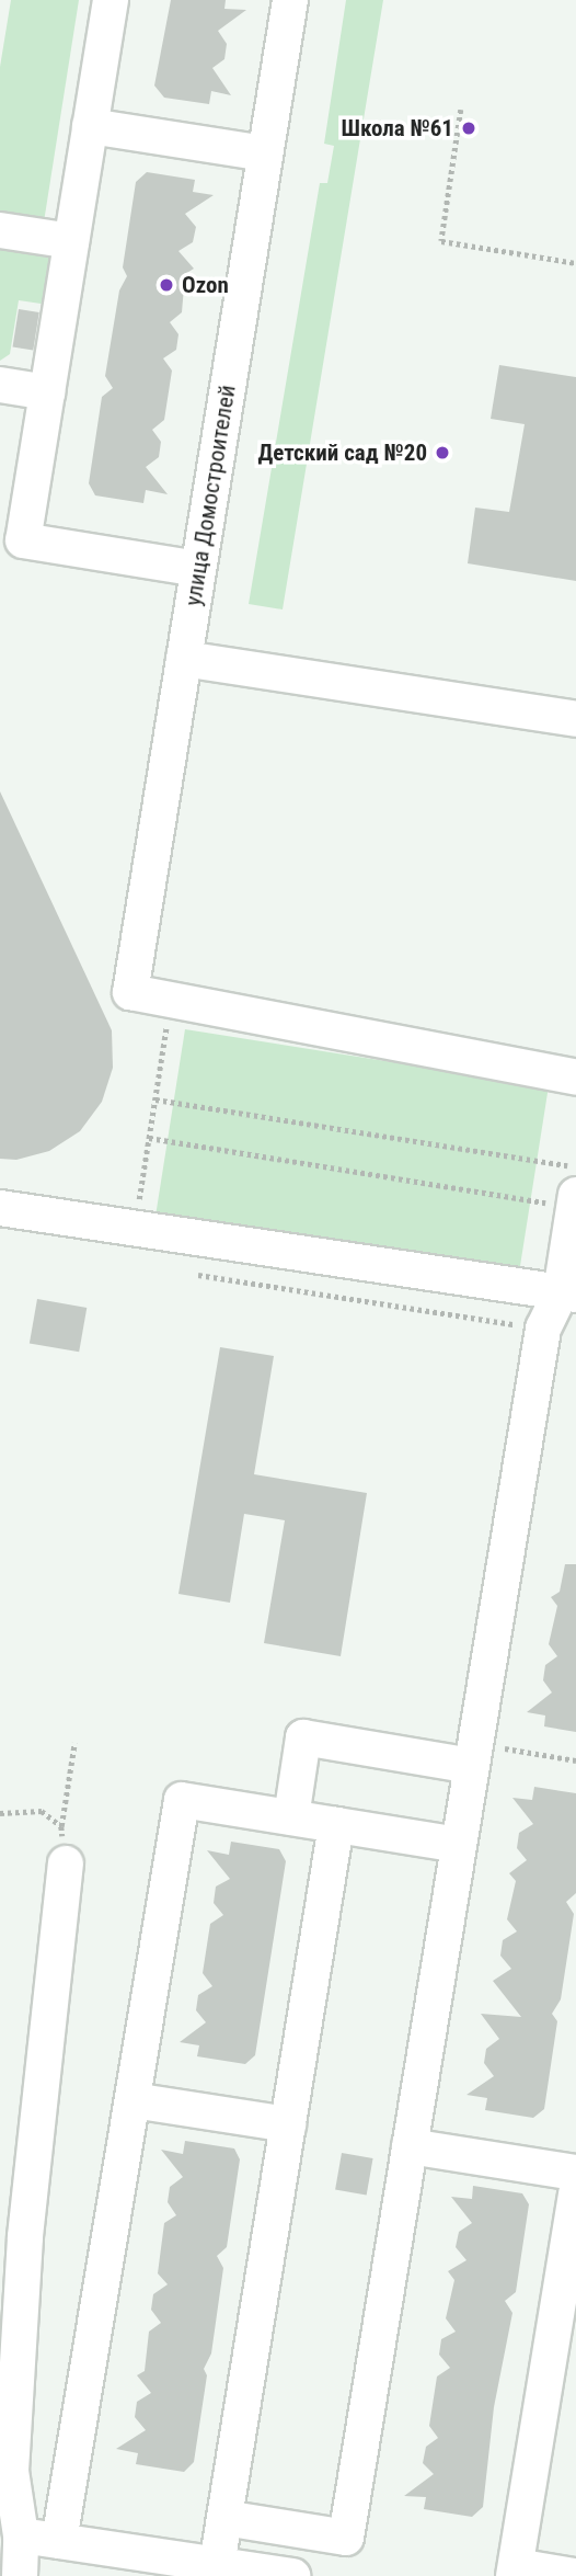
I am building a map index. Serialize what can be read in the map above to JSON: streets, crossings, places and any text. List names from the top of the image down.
{
  "streets": {
    "street": ["улица Домостроителей"]
  },
  "places": ["Школа №61", "Ozon", "Детский сад №20"]
}
